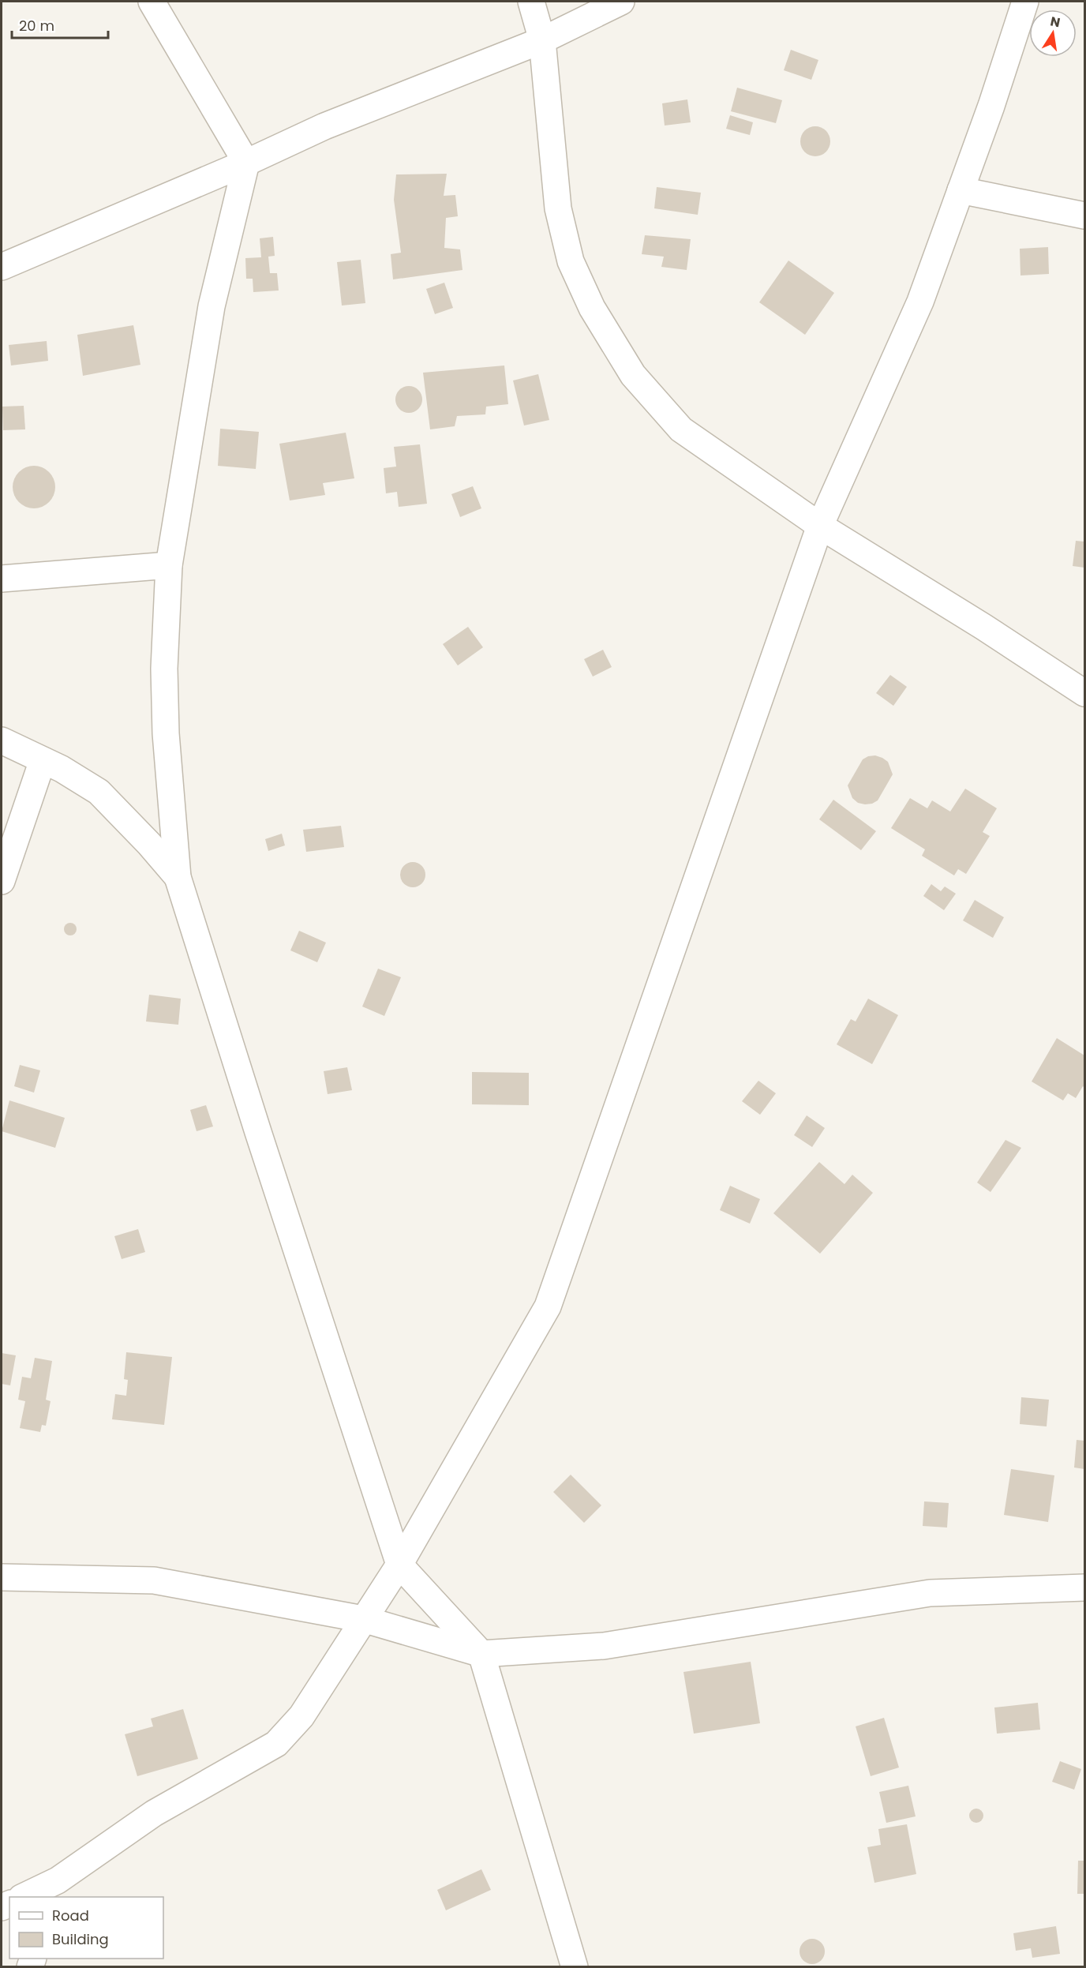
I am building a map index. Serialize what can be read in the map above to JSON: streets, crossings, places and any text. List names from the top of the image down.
{
  "legend": ["Road", "Building"],
  "scale_bar": "20 m",
  "north": "top"
}
